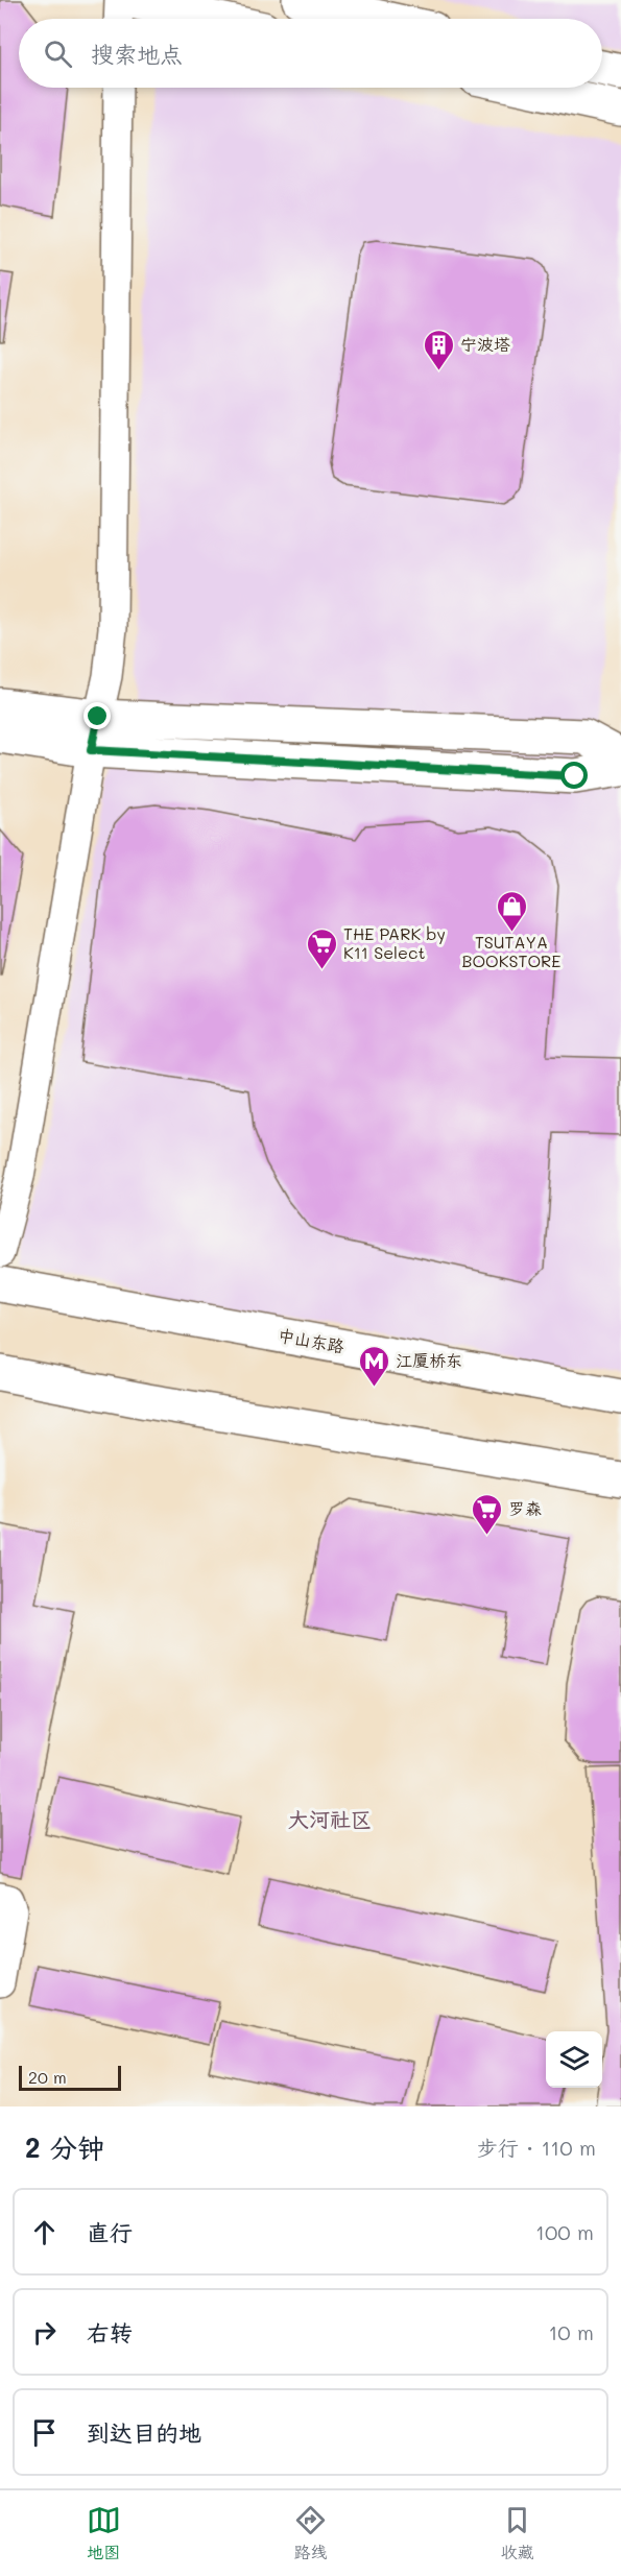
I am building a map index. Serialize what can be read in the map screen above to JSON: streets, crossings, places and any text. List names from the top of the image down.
{
  "streets": {
    "street": ["中山东路"]
  },
  "districts": ["大河社区"],
  "places": {
    "building": ["宁波塔"],
    "shop": ["TSUTAYA BOOKSTORE"],
    "supermarket": ["THE PARK by K11 Select", "罗森"],
    "metro station": ["江厦桥东"]
  },
  "scale_bar": "20 m",
  "page": {
    "search": "搜索地点",
    "scale": "20 m",
    "heading": ["2 分钟", "步行 · 110 m"],
    "list": [
      ["直行", "100 m"],
      ["右转", "10 m"],
      "到达目的地"
    ],
    "nav": ["地图", "路线", "收藏"]
  }
}
